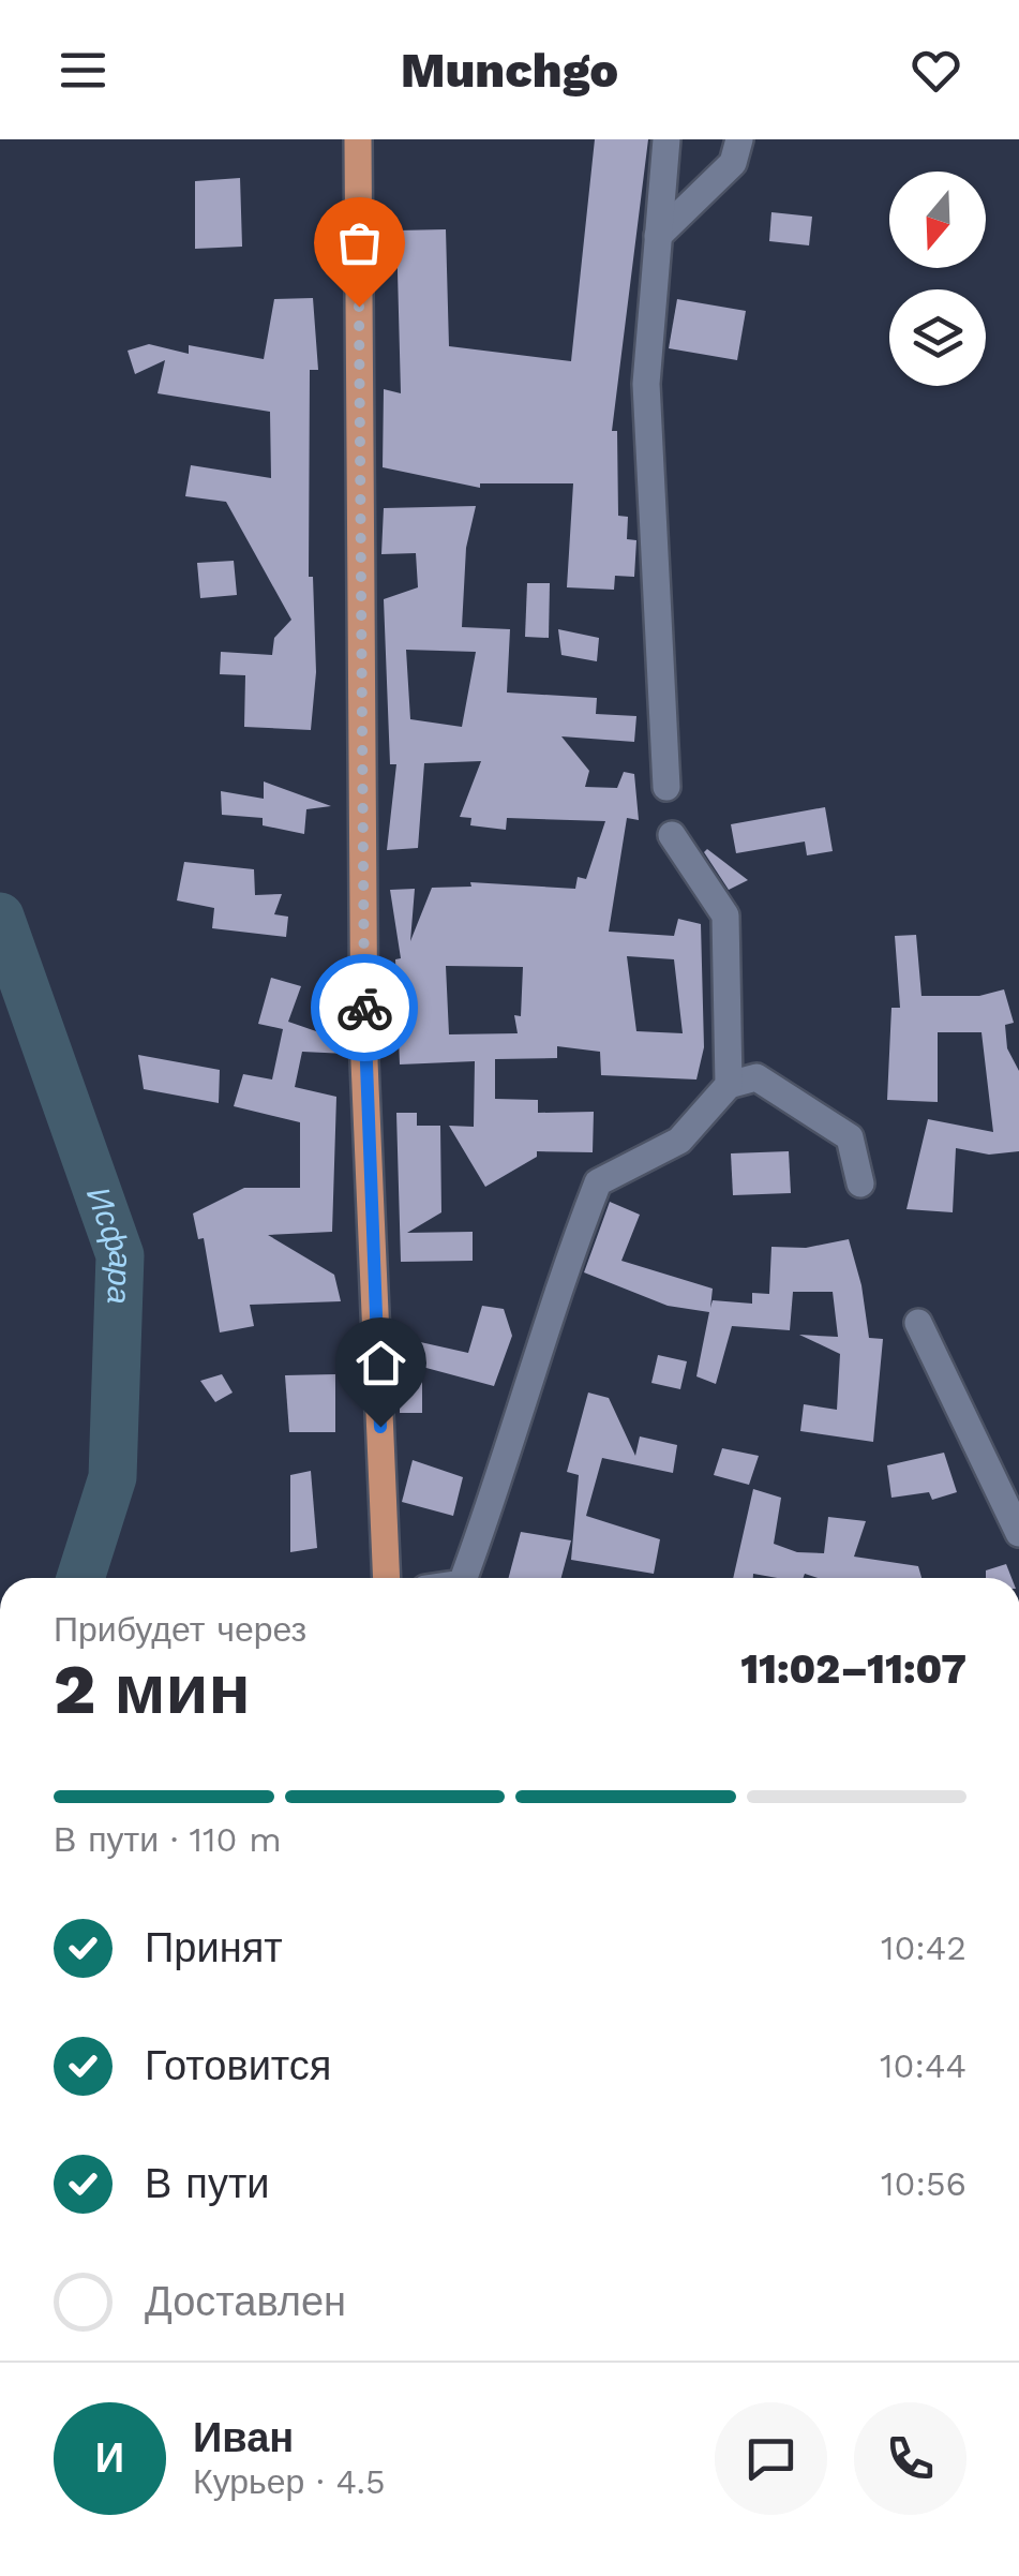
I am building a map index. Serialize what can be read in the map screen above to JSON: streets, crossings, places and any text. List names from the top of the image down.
{
  "water": ["Исфара"],
  "north": "bottom",
  "page": {
    "header": "Munchgo",
    "heading": ["2 мин", "Прибудет через", "11:02–11:07"],
    "panel": ["Иван", "Курьер · 4.5"],
    "bar": "В пути · 110 m",
    "list": [
      ["Принят", "10:42"],
      ["Готовится", "10:44"],
      ["В пути", "10:56"],
      "Доставлен"
    ],
    "round": "И"
  }
}
